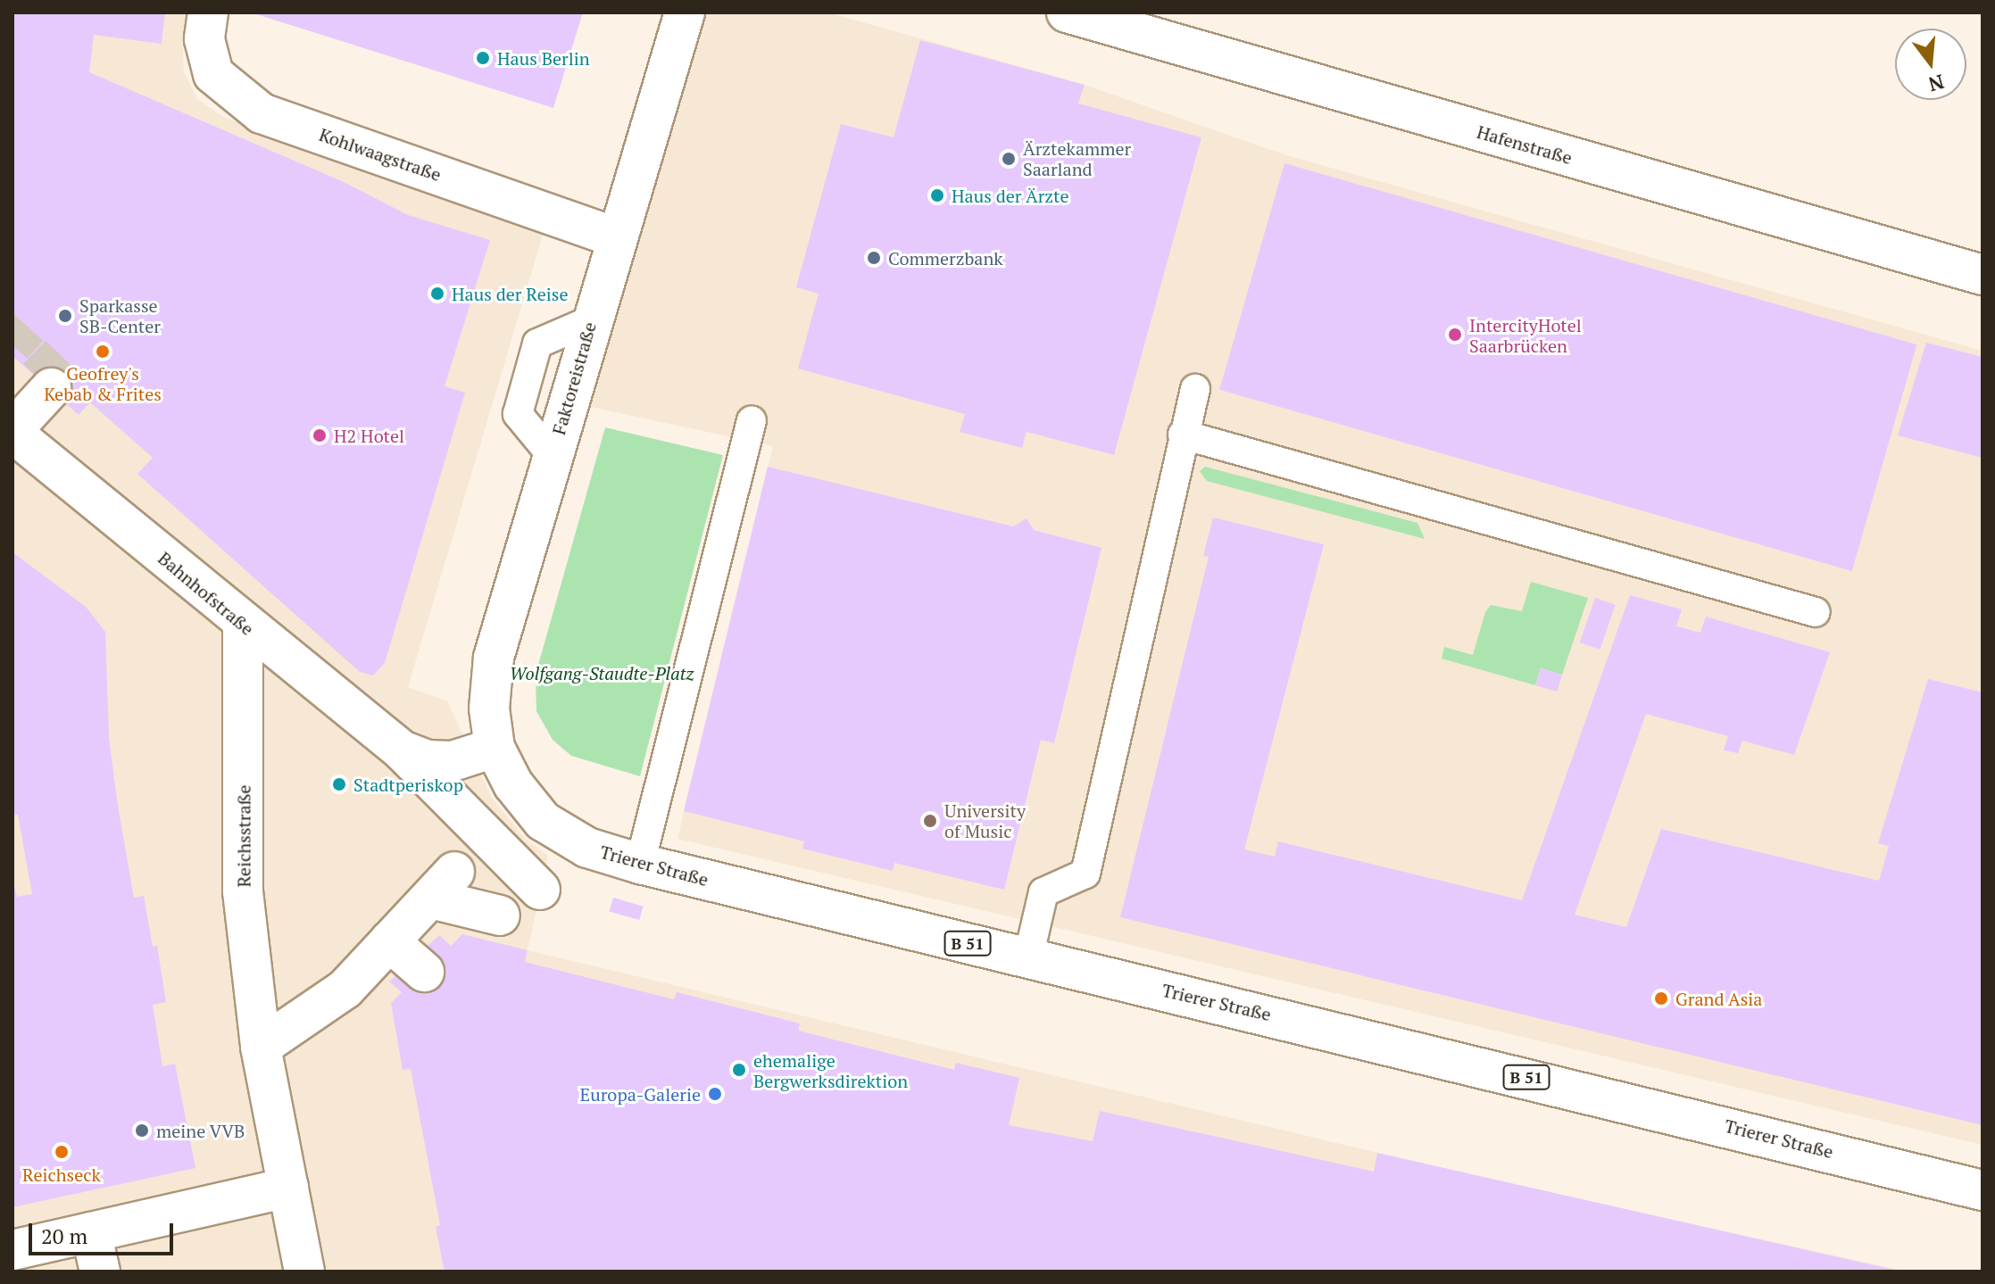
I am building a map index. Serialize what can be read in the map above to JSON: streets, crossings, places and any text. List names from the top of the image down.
{
  "streets": {
    "street": [
      "Hafenstraße",
      "Kohlwaagstraße",
      "Faktoreistraße",
      "Bahnhofstraße",
      "Reichsstraße",
      "Trierer Straße",
      "B 51"
    ]
  },
  "crossings": [
    ["Kohlwaagstraße", "Faktoreistraße"],
    ["Faktoreistraße", "Bahnhofstraße"],
    ["Faktoreistraße", "Trierer Straße"],
    ["Bahnhofstraße", "Reichsstraße"],
    ["Bahnhofstraße", "Trierer Straße"]
  ],
  "parks": ["Wolfgang-Staudte-Platz"],
  "places": [
    "Haus Berlin",
    "Ärztekammer Saarland",
    "Haus der Ärzte",
    "Commerzbank",
    "Haus der Reise",
    "Sparkasse SB-Center",
    "IntercityHotel Saarbrücken",
    "Geofrey's Kebab & Frites",
    "H2 Hotel",
    "Stadtperiskop",
    "University of Music",
    "Grand Asia",
    "ehemalige Bergwerksdirektion",
    "Europa-Galerie",
    "meine VVB",
    "Reichseck"
  ],
  "scale_bar": "20 m",
  "north": "bottom"
}
